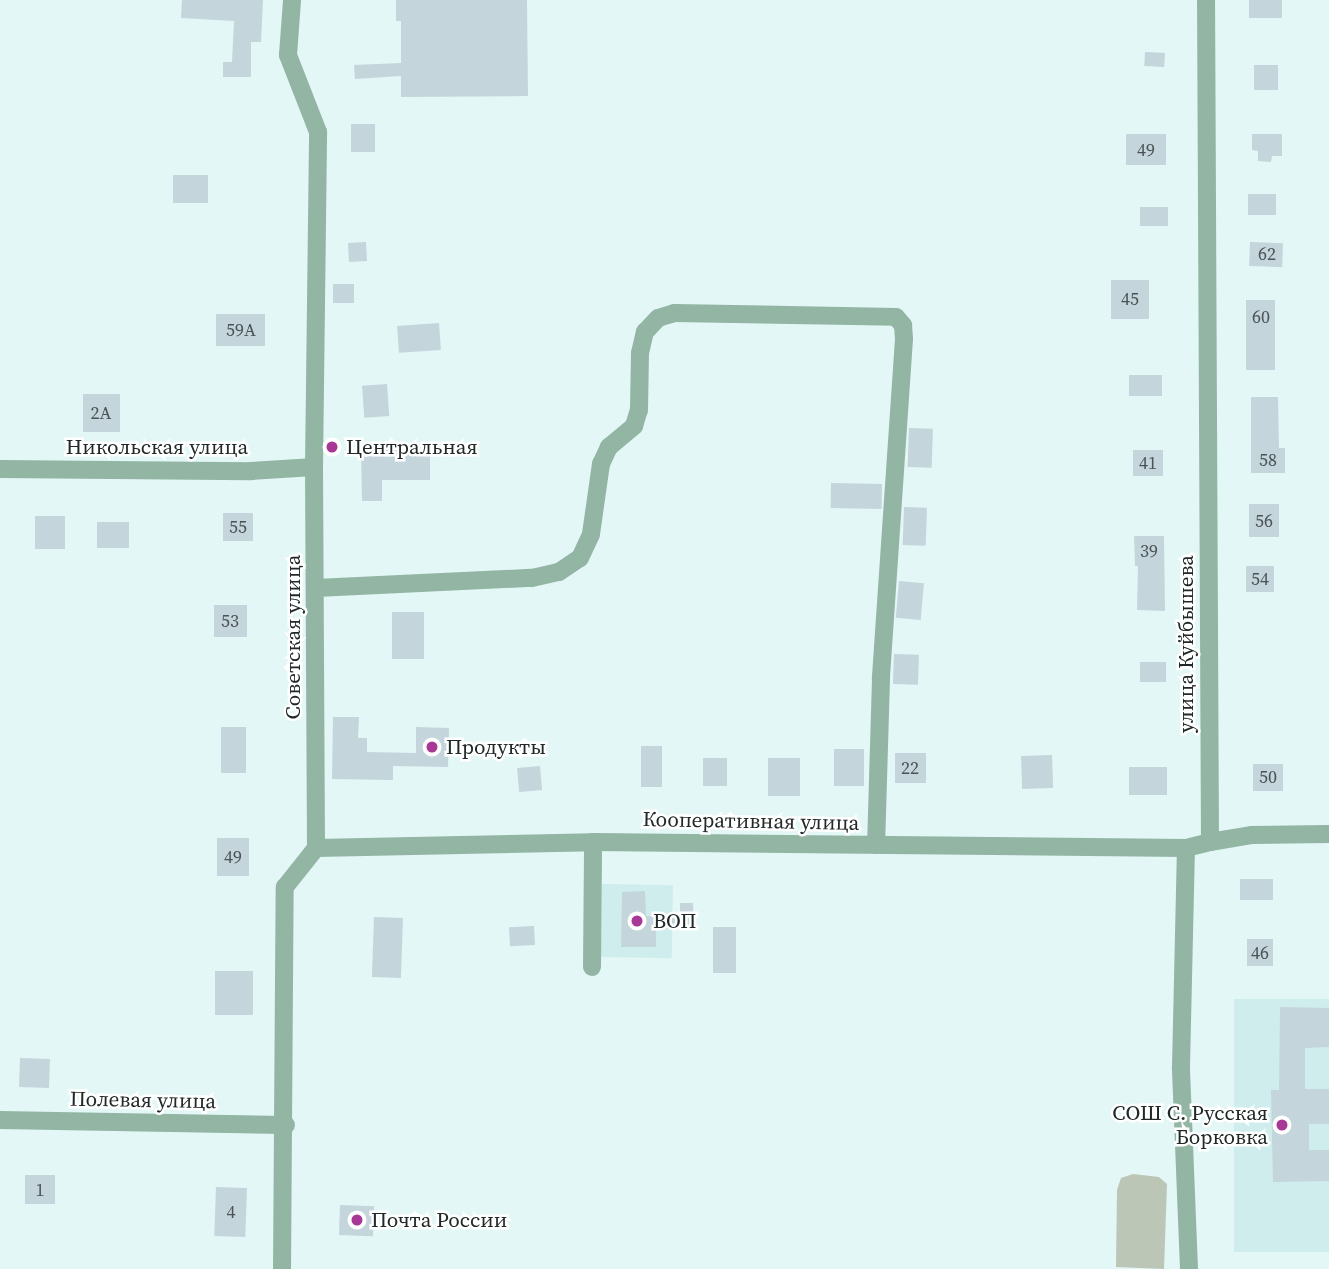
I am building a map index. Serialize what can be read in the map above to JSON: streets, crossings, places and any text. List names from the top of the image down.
{
  "streets": {
    "street": [
      "Никольская улица",
      "Советская улица",
      "улица Куйбышева",
      "Кооперативная улица",
      "Полевая улица"
    ]
  },
  "crossings": [
    ["Никольская улица", "Советская улица"],
    ["Советская улица", "Кооперативная улица"]
  ],
  "places": [
    "Центральная",
    "Продукты",
    "ВОП",
    "СОШ С. Русская Борковка",
    "Почта России"
  ],
  "house_numbers": [
    "49",
    "62",
    "45",
    "60",
    "59А",
    "2А",
    "58",
    "41",
    "56",
    "55",
    "39",
    "54",
    "53",
    "22",
    "50",
    "49",
    "46",
    "1",
    "4"
  ]
}
